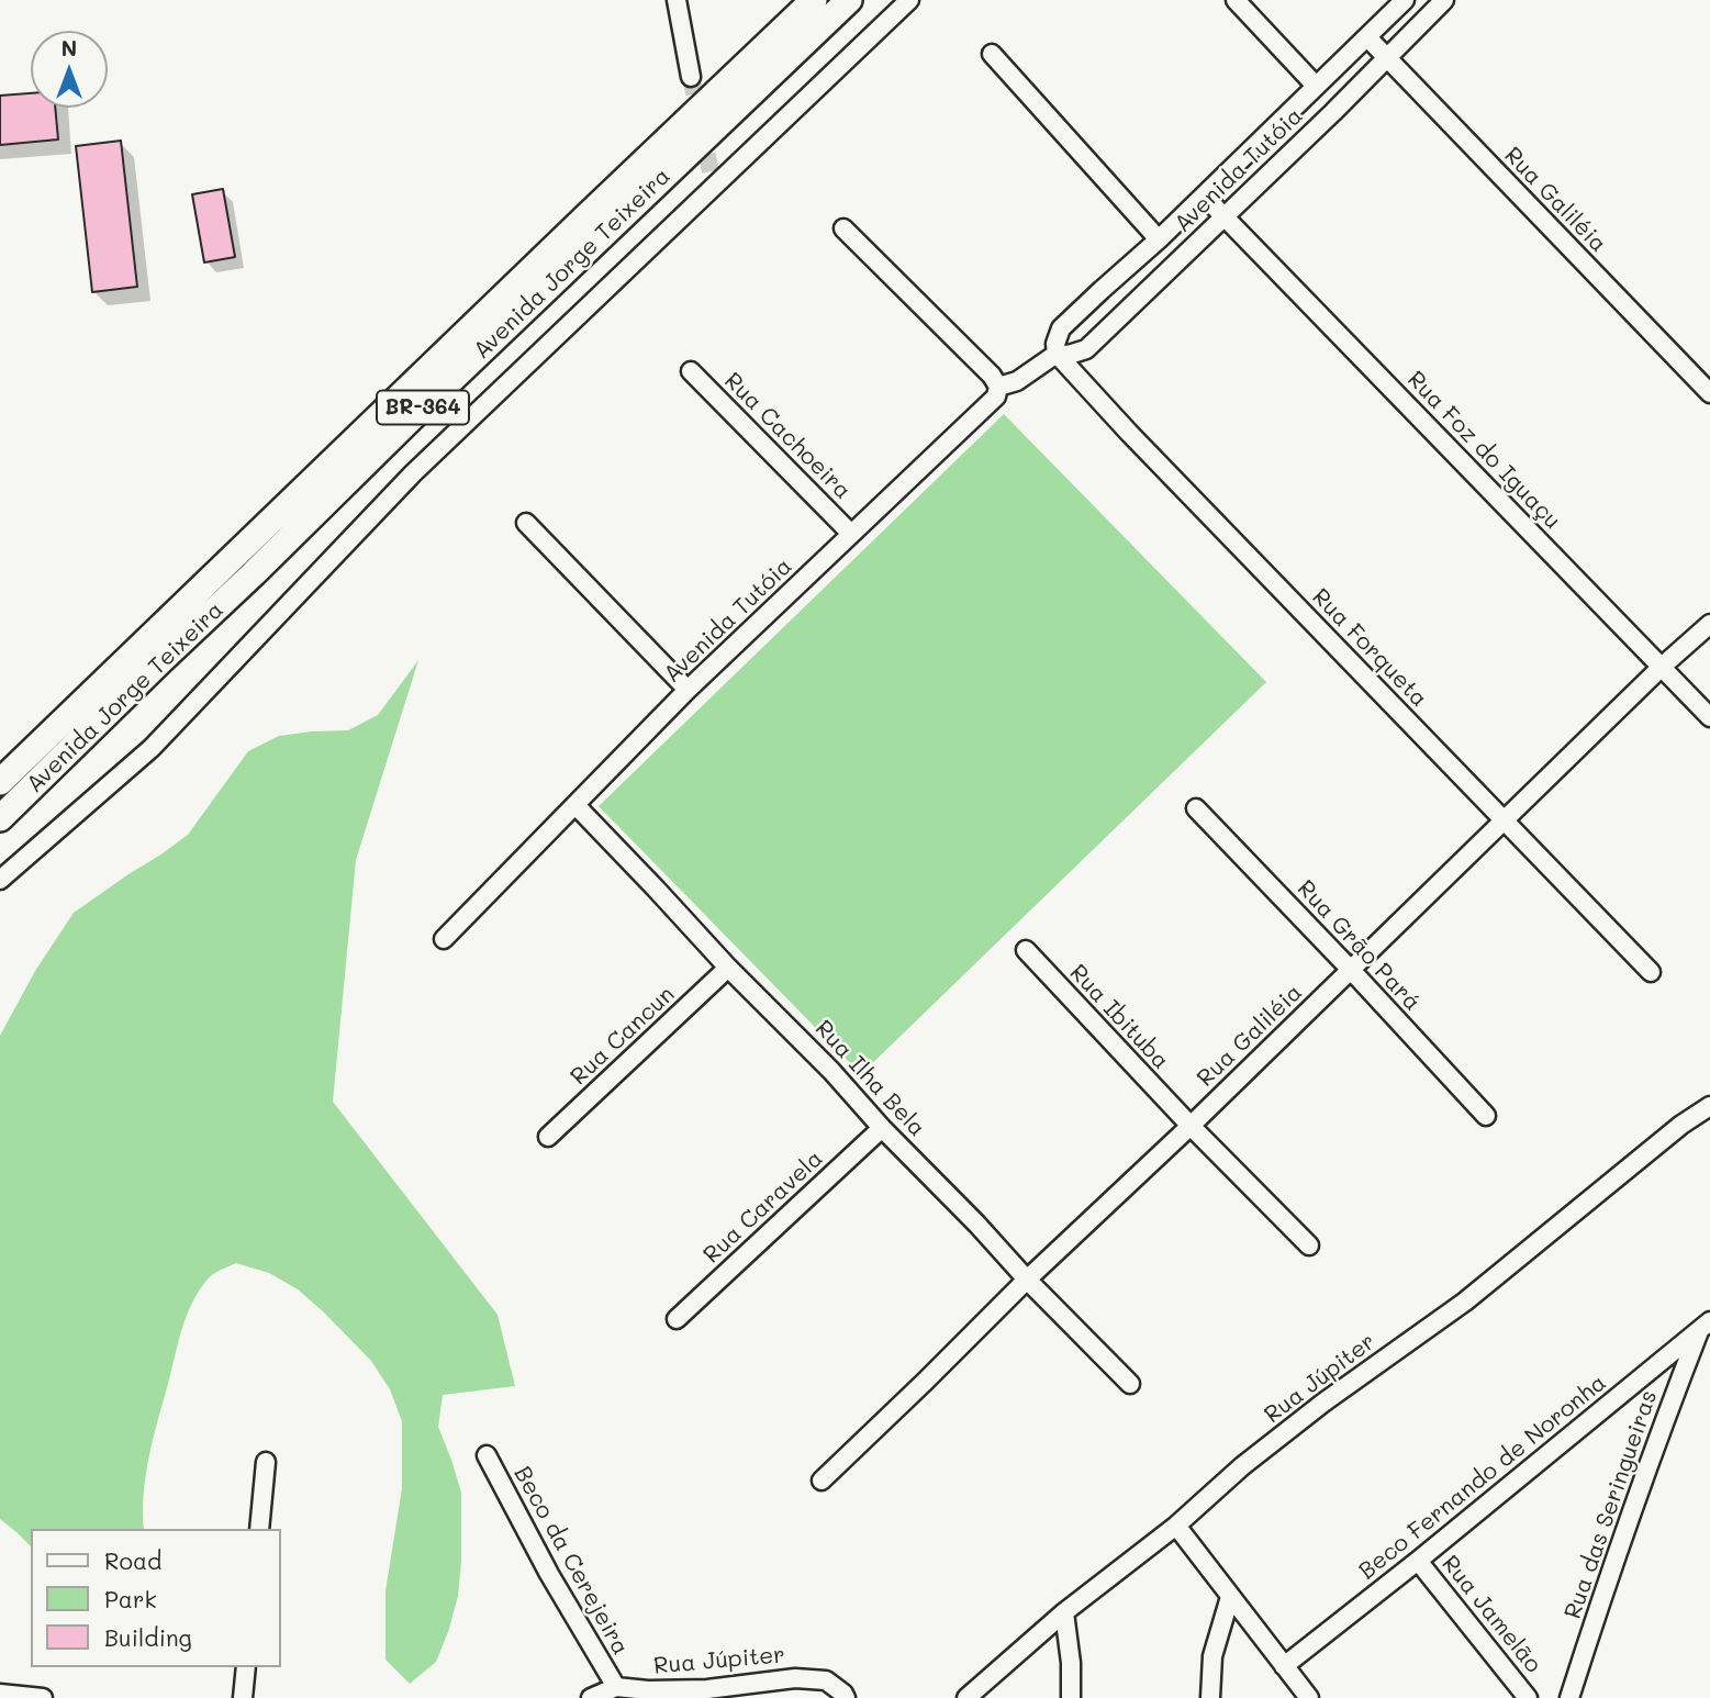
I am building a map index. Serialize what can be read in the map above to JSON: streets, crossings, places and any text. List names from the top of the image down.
{
  "streets": {
    "highway": ["Avenida Jorge Teixeira", "BR-364"],
    "street": [
      "Avenida Tutóia",
      "Rua Galiléia",
      "Rua Cachoeira",
      "Rua Foz do Iguaçu",
      "Rua Forqueta",
      "Rua Grão Pará",
      "Rua Ibituba",
      "Rua Cancun",
      "Rua Ilha Bela",
      "Rua Caravela",
      "Rua Júpiter",
      "Beco Fernando de Noronha",
      "Rua das Seringueiras",
      "Beco da Cerejeira",
      "Rua Jamelão"
    ]
  },
  "crossings": [
    ["Avenida Tutóia", "Rua Galiléia"],
    ["Avenida Tutóia", "Rua Cachoeira"],
    ["Avenida Tutóia", "Rua Foz do Iguaçu"],
    ["Avenida Tutóia", "Rua Forqueta"],
    ["Avenida Tutóia", "Rua Ilha Bela"],
    ["Rua Galiléia", "Rua Foz do Iguaçu"],
    ["Rua Galiléia", "Rua Forqueta"],
    ["Rua Galiléia", "Rua Grão Pará"],
    ["Rua Galiléia", "Rua Ibituba"],
    ["Rua Galiléia", "Rua Ilha Bela"],
    ["Rua Cancun", "Rua Ilha Bela"],
    ["Rua Ilha Bela", "Rua Caravela"],
    ["Rua Júpiter", "Beco da Cerejeira"],
    ["Beco Fernando de Noronha", "Rua das Seringueiras"],
    ["Beco Fernando de Noronha", "Rua Jamelão"]
  ],
  "legend": ["Road", "Park", "Building"],
  "north": "top"
}
